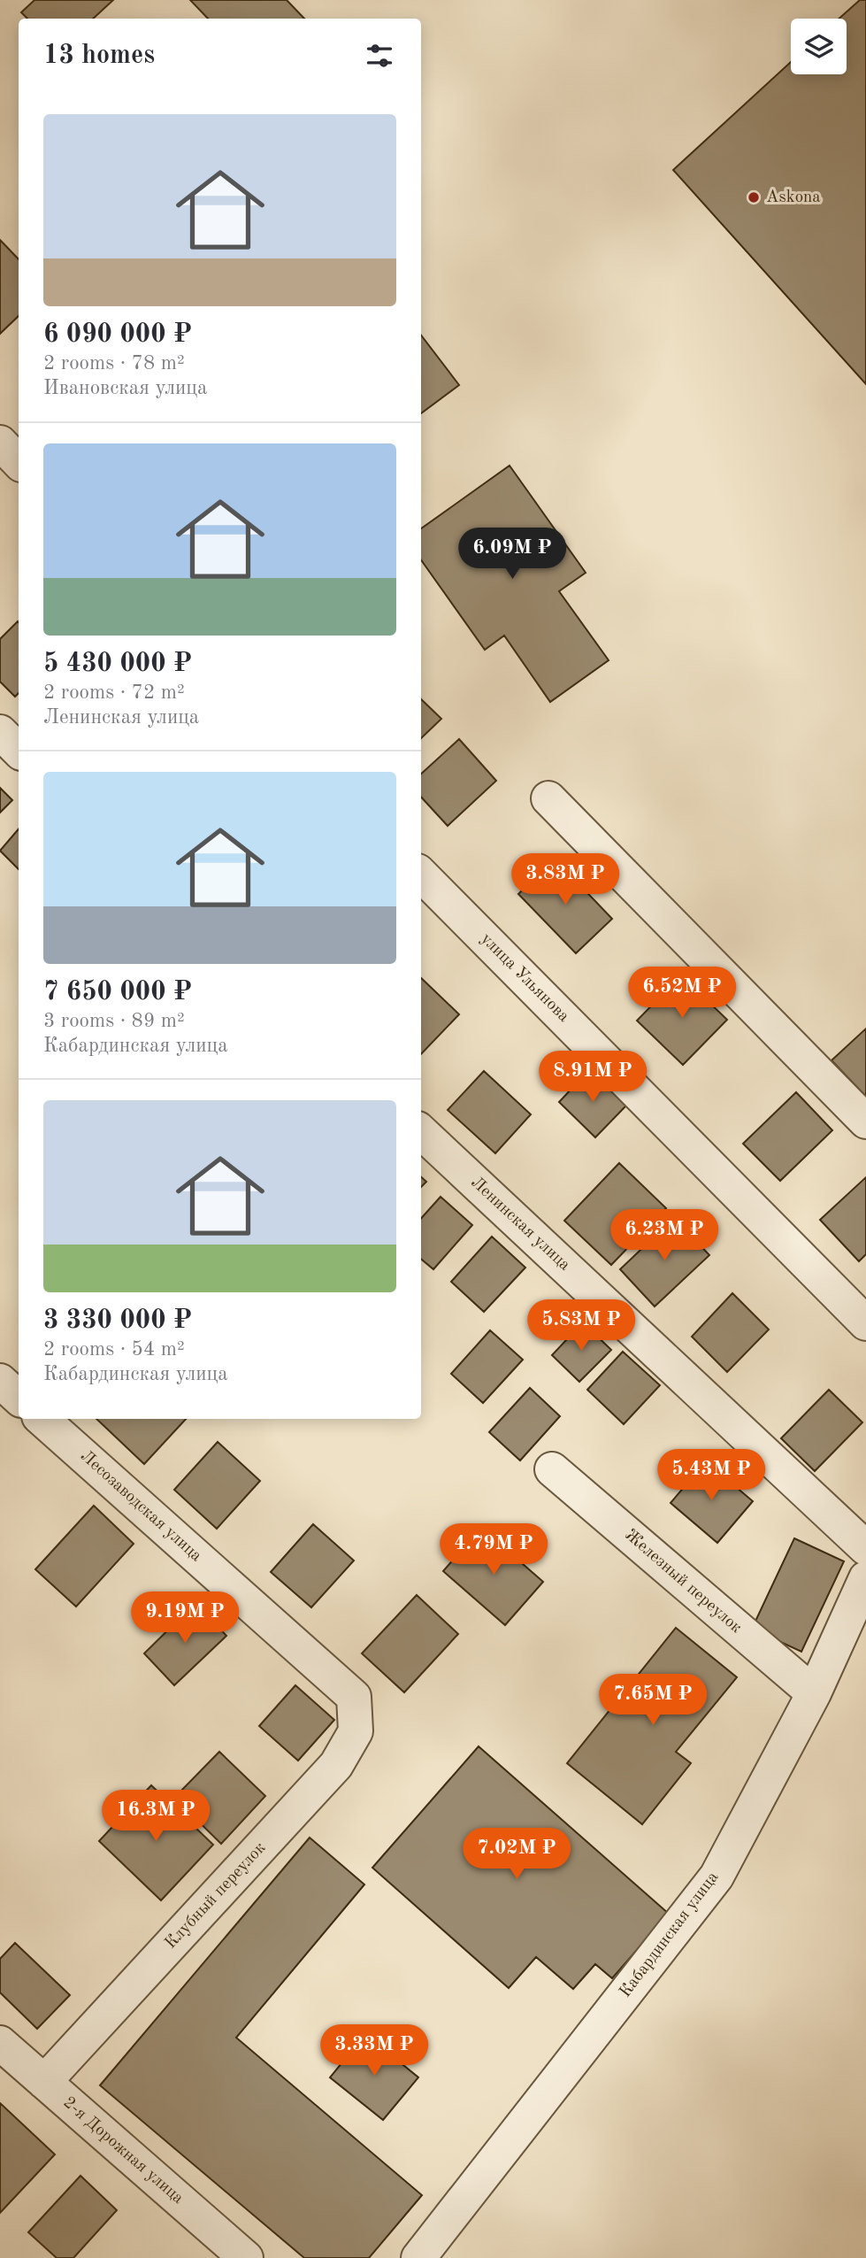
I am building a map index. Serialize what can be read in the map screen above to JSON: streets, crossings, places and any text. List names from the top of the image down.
{
  "streets": {
    "street": [
      "улица Ульянова",
      "Ленинская улица",
      "Лесозаводская улица",
      "Железный переулок",
      "Клубный переулок",
      "Кабардинская улица",
      "2-я Дорожная улица"
    ]
  },
  "crossings": [
    ["Лесозаводская улица", "Клубный переулок"],
    ["Железный переулок", "Кабардинская улица"],
    ["Клубный переулок", "2-я Дорожная улица"]
  ],
  "places": ["Askona"],
  "page": {
    "heading": "13 homes",
    "list": [
      {
        "name": "6 090 000 ₽",
        "note": "2 rooms · 78 m² · Ивановская улица"
      },
      {
        "name": "5 430 000 ₽",
        "note": "2 rooms · 72 m² · Ленинская улица"
      },
      {
        "name": "7 650 000 ₽",
        "note": "3 rooms · 89 m² · Кабардинская улица"
      },
      {
        "name": "3 330 000 ₽",
        "note": "2 rooms · 54 m² · Кабардинская улица"
      }
    ],
    "price": [
      "6.09M ₽",
      "3.83M ₽",
      "6.52M ₽",
      "8.91M ₽",
      "6.23M ₽",
      "5.83M ₽",
      "5.43M ₽",
      "4.79M ₽",
      "9.19M ₽",
      "7.65M ₽",
      "16.3M ₽",
      "7.02M ₽",
      "3.33M ₽"
    ]
  }
}
